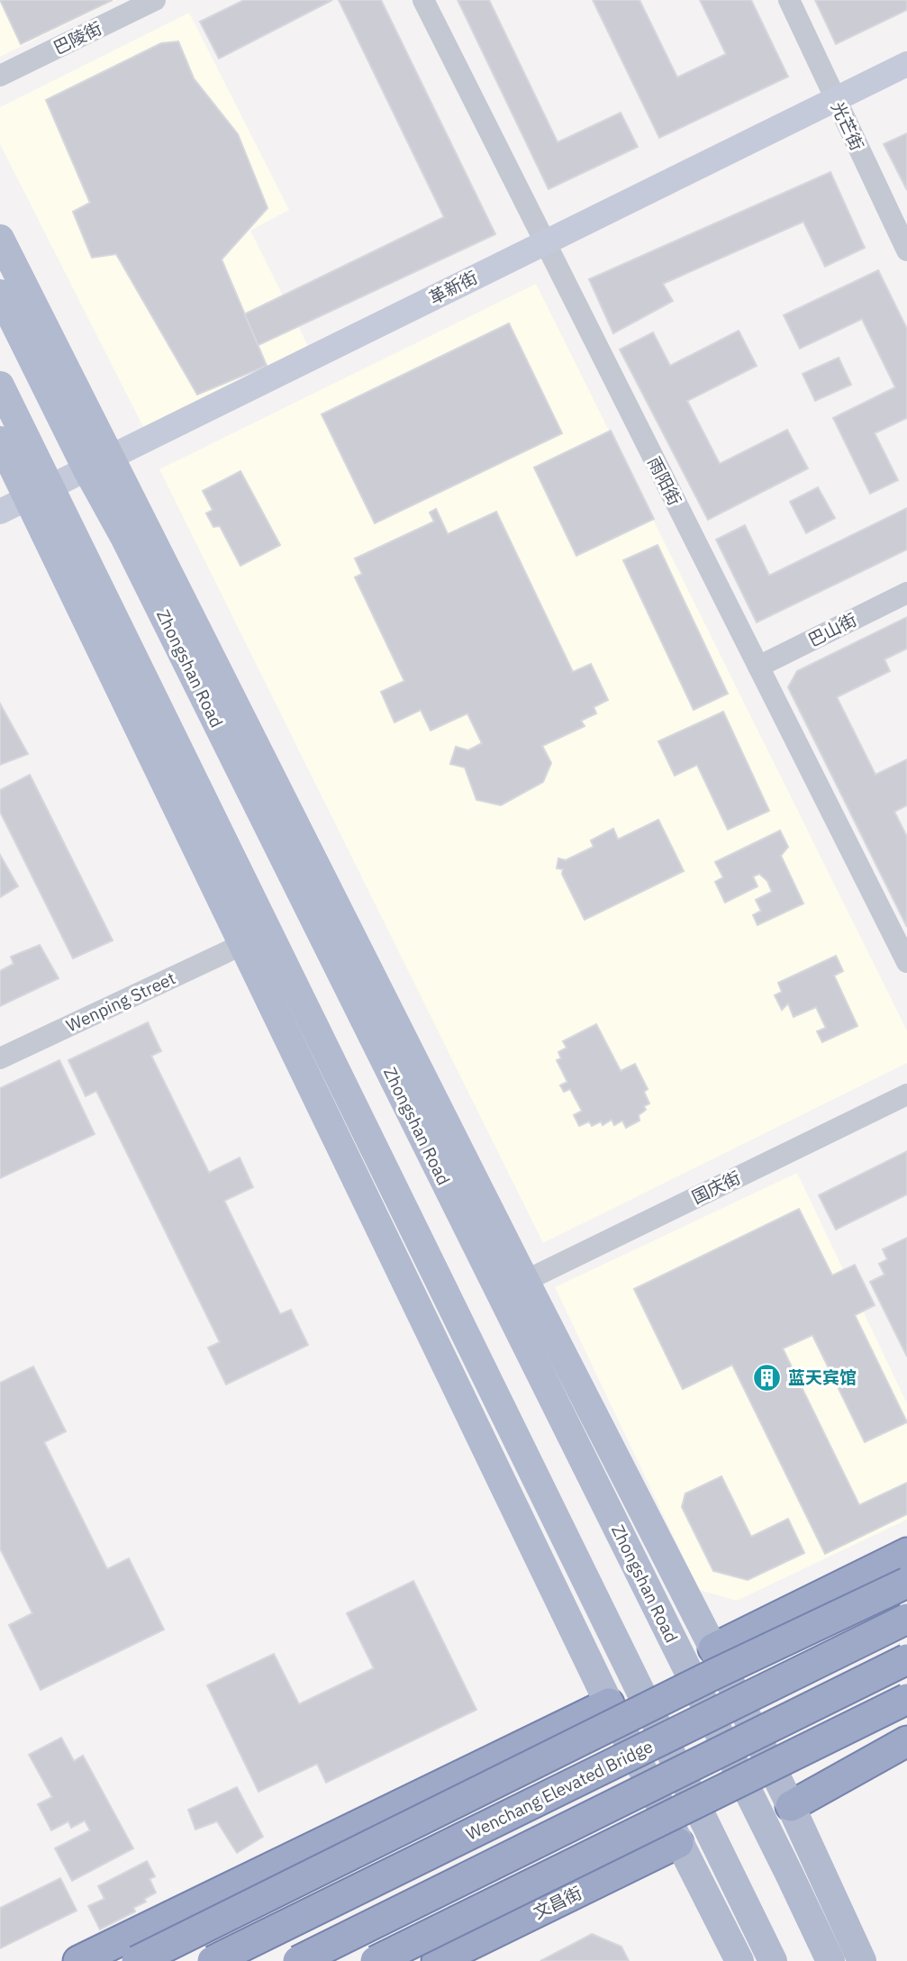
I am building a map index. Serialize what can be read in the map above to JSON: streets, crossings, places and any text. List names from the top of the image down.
{
  "streets": {
    "highway": ["Wenchang Elevated Bridge", "文昌街"],
    "main road": ["革新街", "Zhongshan Road"],
    "street": [
      "巴陵街",
      "光芒街",
      "雨阳街",
      "巴山街",
      "Wenping Street",
      "国庆街"
    ]
  },
  "crossings": [
    ["光芒街", "革新街"],
    ["革新街", "雨阳街"],
    ["革新街", "Zhongshan Road"],
    ["雨阳街", "巴山街"]
  ],
  "places": {
    "building": ["蓝天宾馆"]
  }
}
